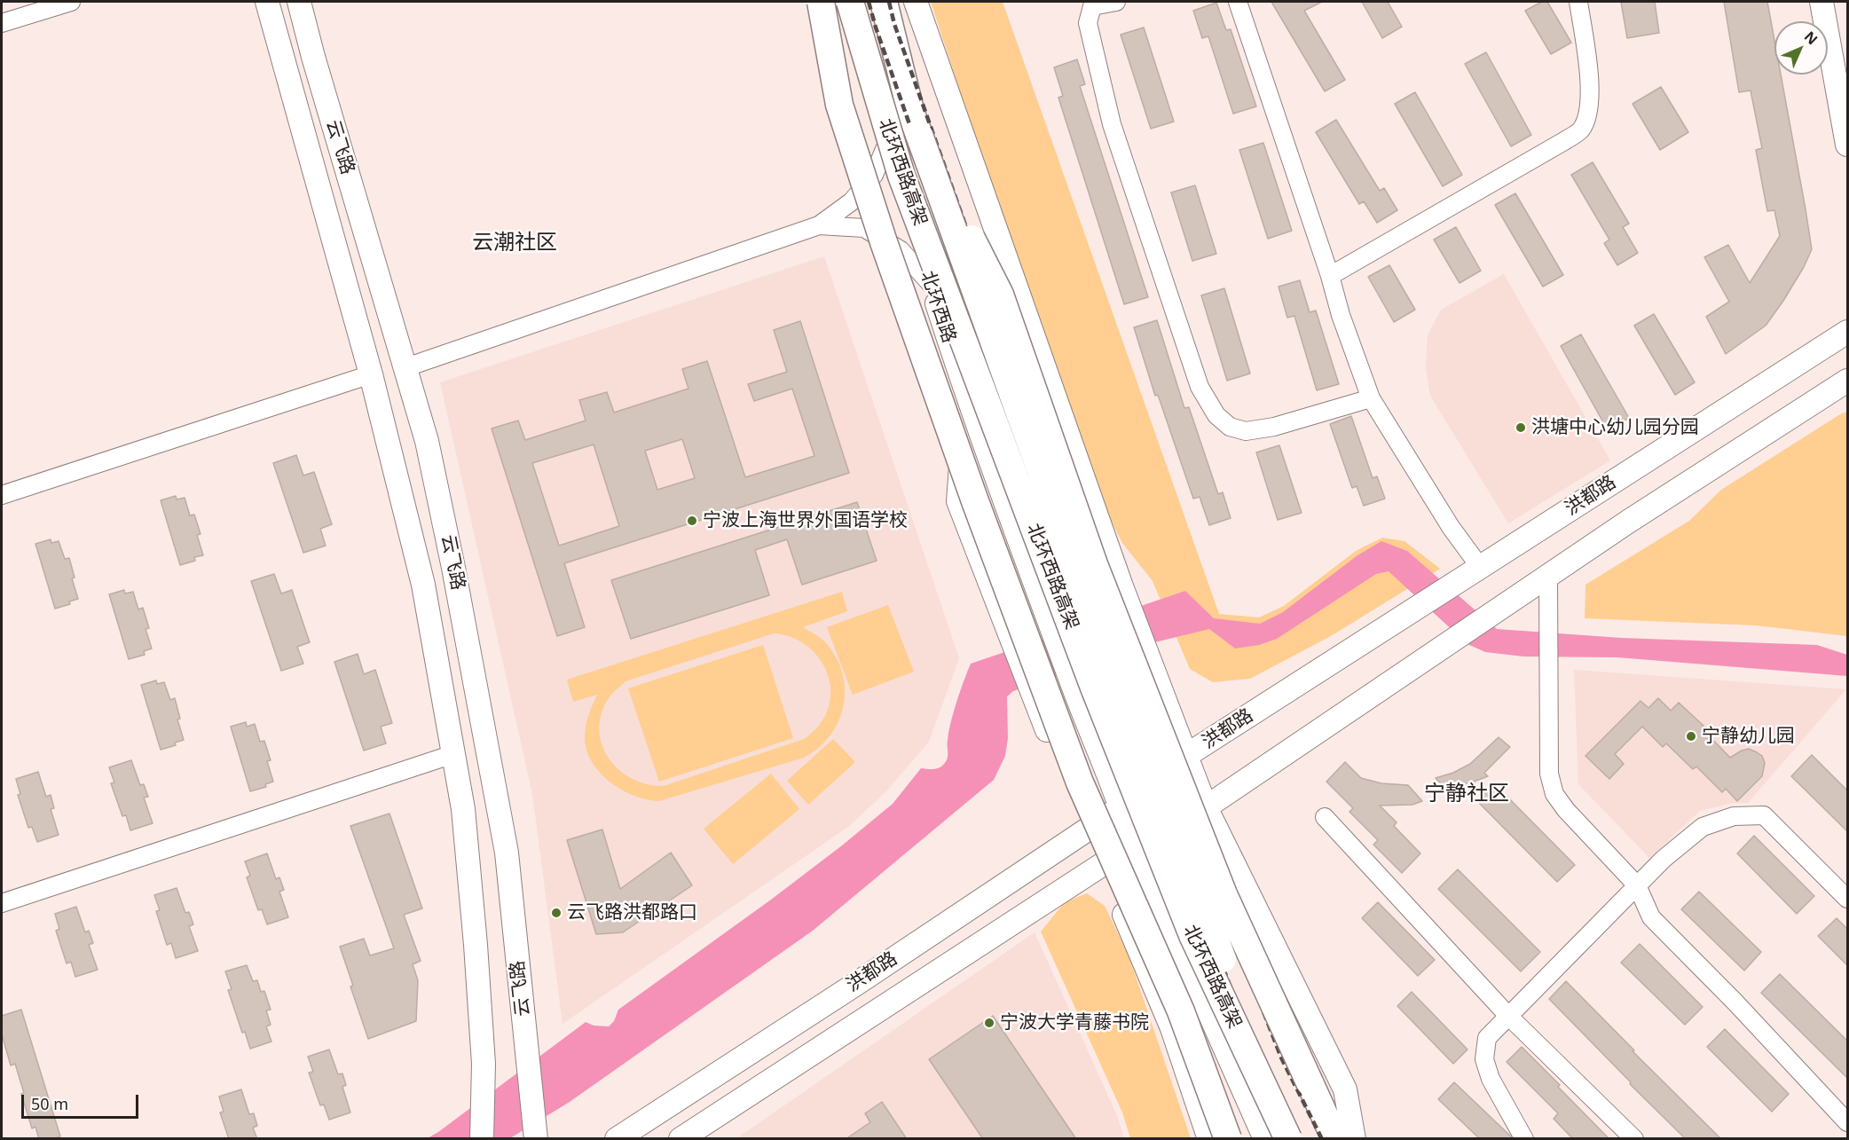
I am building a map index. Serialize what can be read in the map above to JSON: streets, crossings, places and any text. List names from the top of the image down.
{
  "streets": {
    "highway": ["北环西路高架"],
    "main road": ["云飞路", "北环西路", "洪都路"]
  },
  "crossings": [
    ["北环西路高架", "北环西路"],
    ["北环西路", "洪都路"]
  ],
  "districts": ["云潮社区", "宁静社区"],
  "places": [
    "洪塘中心幼儿园分园",
    "宁波上海世界外国语学校",
    "宁静幼儿园",
    "云飞路洪都路口",
    "宁波大学青藤书院"
  ],
  "scale_bar": "50 m",
  "north": "top right"
}
